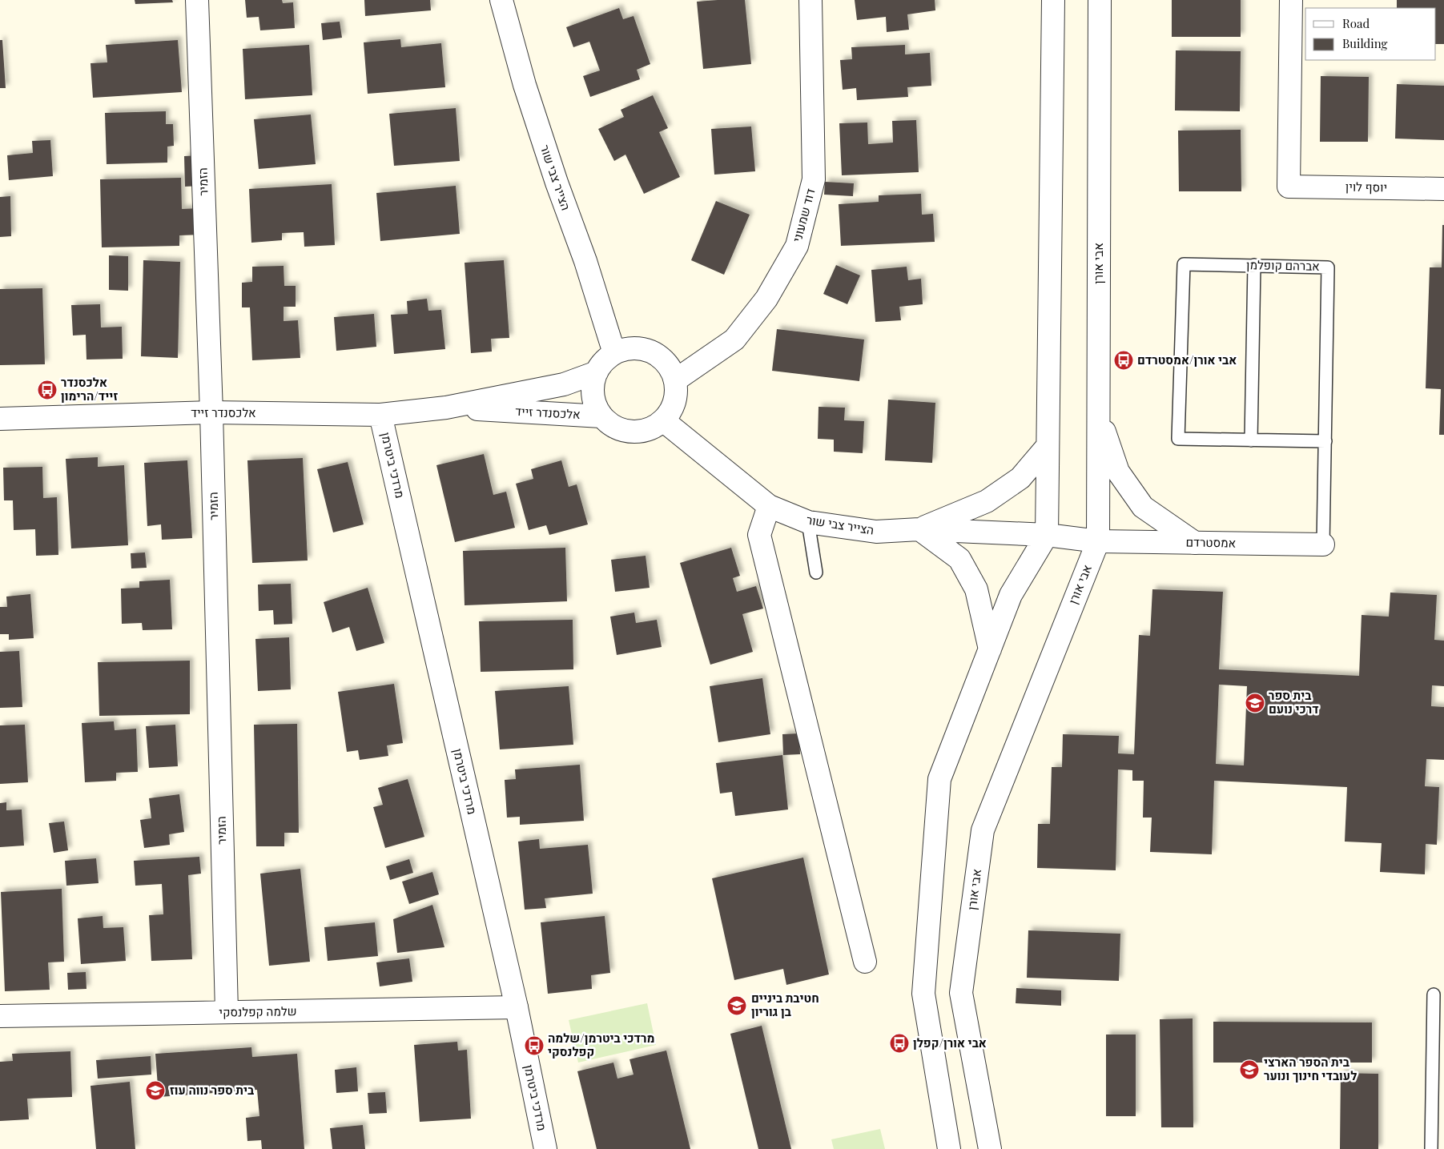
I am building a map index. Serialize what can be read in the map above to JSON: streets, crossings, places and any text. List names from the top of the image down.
{
  "streets": {
    "street": [
      "הצייר צבי שור",
      "הזמיר",
      "יוסף לוין",
      "דוד שמעוני",
      "אבי אורן",
      "אלכסנדר זייד",
      "מרדכי ביטרמן",
      "אמסטרדם",
      "שלמה קפלנסקי"
    ],
    "lane": ["אברהם קופלמן"]
  },
  "crossings": [
    ["הצייר צבי שור", "דוד שמעוני"],
    ["הצייר צבי שור", "אבי אורן"],
    ["הצייר צבי שור", "אלכסנדר זייד"],
    ["הצייר צבי שור", "אמסטרדם"],
    ["הזמיר", "אלכסנדר זייד"],
    ["הזמיר", "שלמה קפלנסקי"],
    ["דוד שמעוני", "אלכסנדר זייד"],
    ["אבי אורן", "אמסטרדם"],
    ["אברהם קופלמן", "אמסטרדם"],
    ["אלכסנדר זייד", "מרדכי ביטרמן"],
    ["מרדכי ביטרמן", "שלמה קפלנסקי"]
  ],
  "places": {
    "bus stop": [
      "אבי אורן/אמסטרדם",
      "אלכסנדר זייד/הרימון",
      "אבי אורן/קפלן",
      "מרדכי ביטרמן/שלמה קפלנסקי"
    ],
    "school or university": [
      "בית ספר דרכי נועם",
      "חטיבת ביניים בן גוריון",
      "בית הספר הארצי לעובדי חינוך ונוער",
      "בית ספר נווה עוז"
    ]
  },
  "legend": ["Road", "Building"]
}
